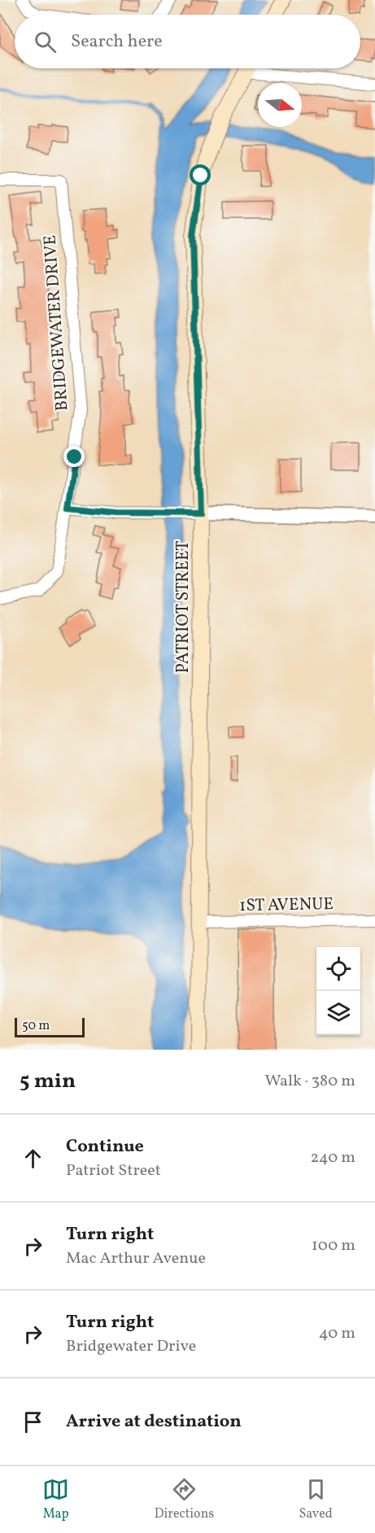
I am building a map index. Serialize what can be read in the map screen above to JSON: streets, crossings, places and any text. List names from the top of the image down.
{
  "streets": {
    "main road": ["PATRIOT STREET"],
    "street": ["BRIDGEWATER DRIVE", "1ST AVENUE"]
  },
  "crossings": [
    ["PATRIOT STREET", "1ST AVENUE"]
  ],
  "scale_bar": "50 m",
  "north": "right",
  "page": {
    "search": "Search here",
    "scale": "50 m",
    "heading": ["5 min", "Walk · 380 m"],
    "list": [
      ["Continue", "Patriot Street", "240 m"],
      ["Turn right", "Mac Arthur Avenue", "100 m"],
      ["Turn right", "Bridgewater Drive", "40 m"],
      "Arrive at destination"
    ],
    "nav": ["Map", "Directions", "Saved"]
  }
}
